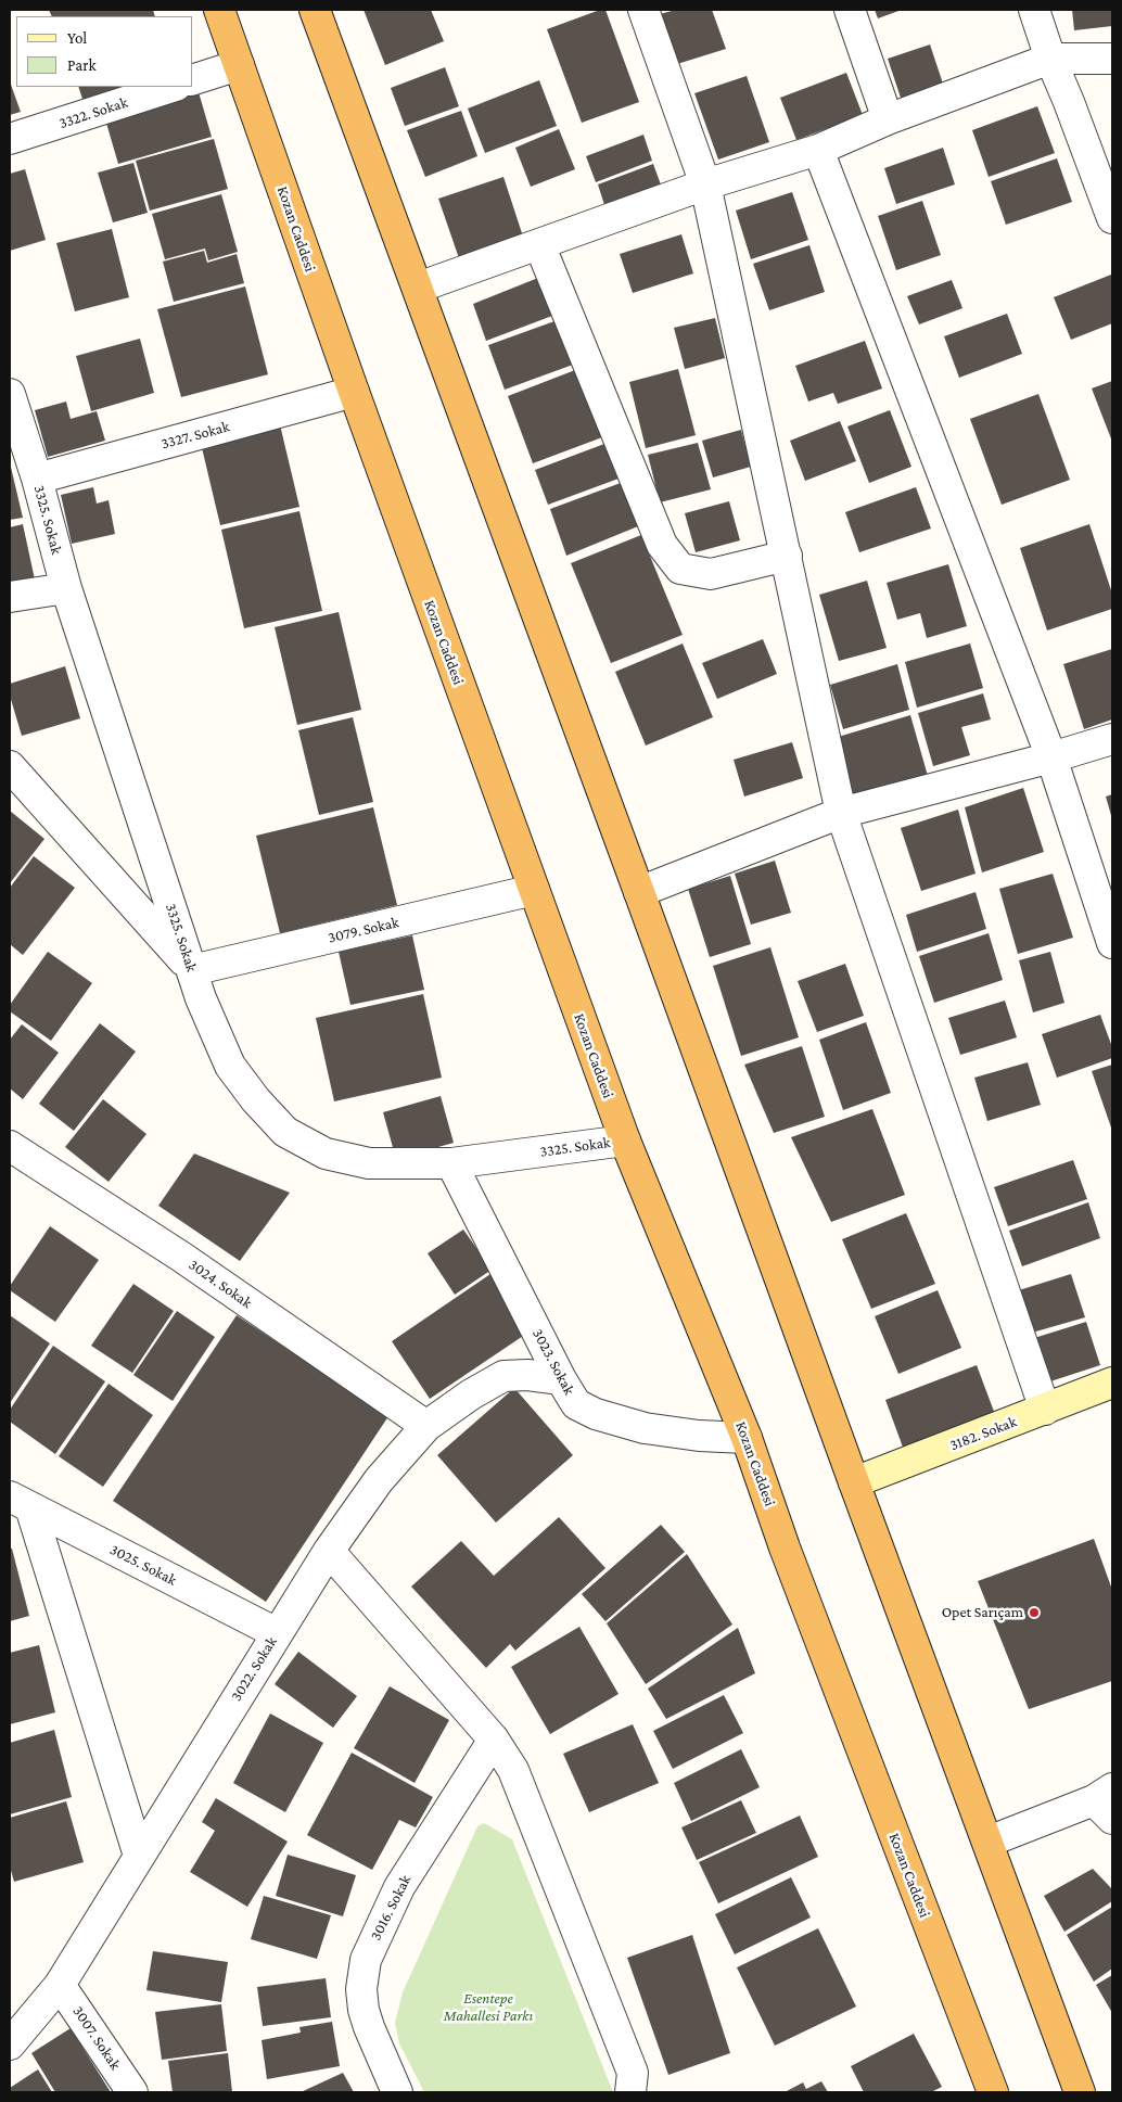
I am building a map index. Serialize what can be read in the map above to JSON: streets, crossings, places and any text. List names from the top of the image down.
{
  "streets": {
    "highway": ["Kozan Caddesi"],
    "main road": ["3182. Sokak"],
    "street": [
      "3322. Sokak",
      "3327. Sokak",
      "3325. Sokak",
      "3079. Sokak",
      "3024. Sokak",
      "3023. Sokak",
      "3025. Sokak",
      "3022. Sokak",
      "3016. Sokak",
      "3007. Sokak"
    ]
  },
  "crossings": [
    ["Kozan Caddesi", "3327. Sokak"],
    ["Kozan Caddesi", "3325. Sokak"],
    ["Kozan Caddesi", "3079. Sokak"],
    ["Kozan Caddesi", "3023. Sokak"],
    ["3327. Sokak", "3325. Sokak"],
    ["3325. Sokak", "3079. Sokak"],
    ["3325. Sokak", "3023. Sokak"],
    ["3024. Sokak", "3022. Sokak"],
    ["3023. Sokak", "3022. Sokak"],
    ["3025. Sokak", "3022. Sokak"],
    ["3022. Sokak", "3007. Sokak"]
  ],
  "parks": ["Esentepe Mahallesi Parkı"],
  "places": ["Opet Sarıçam"],
  "legend": ["Yol", "Park"]
}
